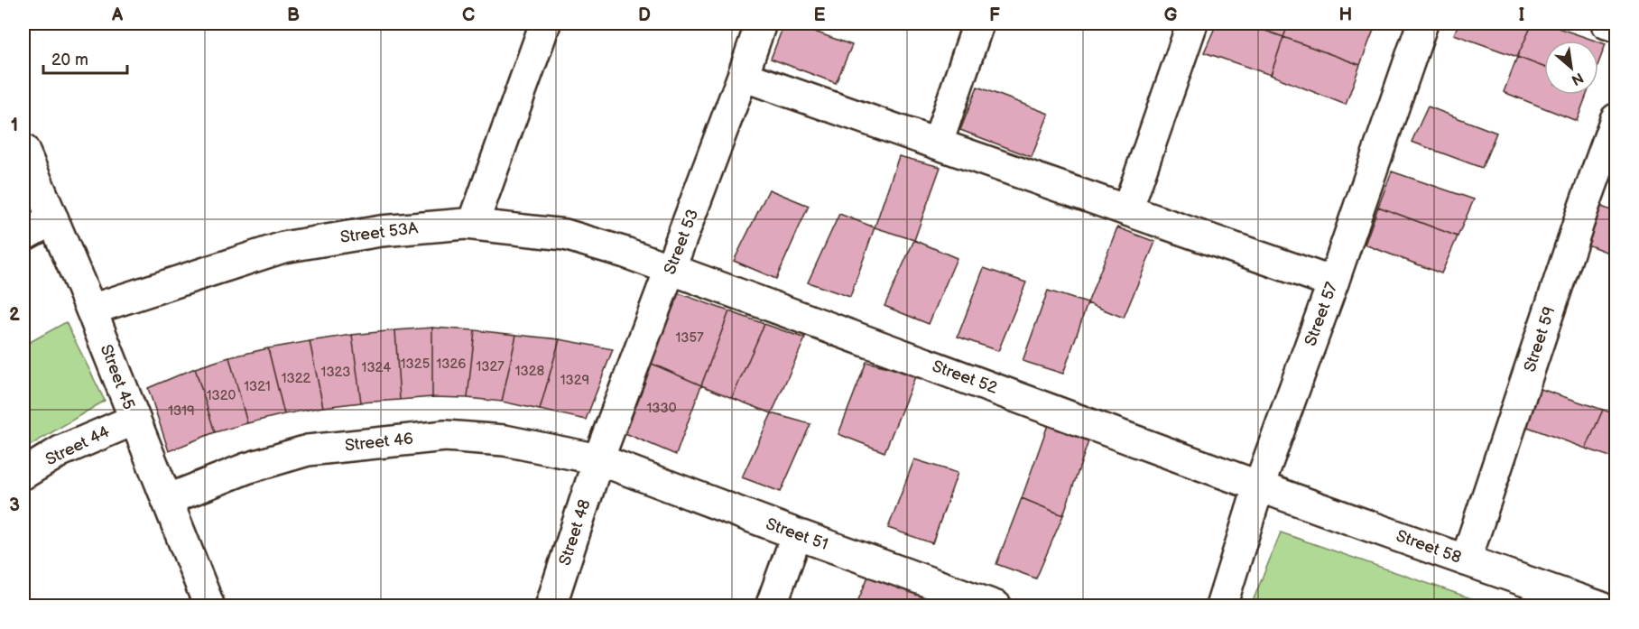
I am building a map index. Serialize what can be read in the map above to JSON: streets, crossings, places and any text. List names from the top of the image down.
{
  "streets": {
    "street": [
      "Street 53A",
      "Street 53",
      "Street 57",
      "Street 59",
      "Street 45",
      "Street 52",
      "Street 46",
      "Street 44",
      "Street 48",
      "Street 51",
      "Street 58"
    ]
  },
  "crossings": [
    ["Street 53A", "Street 53"],
    ["Street 53A", "Street 45"],
    ["Street 53A", "Street 52"],
    ["Street 53", "Street 52"],
    ["Street 53", "Street 46"],
    ["Street 53", "Street 48"],
    ["Street 53", "Street 51"],
    ["Street 57", "Street 52"],
    ["Street 57", "Street 58"],
    ["Street 59", "Street 58"],
    ["Street 45", "Street 46"],
    ["Street 45", "Street 44"],
    ["Street 52", "Street 58"],
    ["Street 46", "Street 48"],
    ["Street 46", "Street 51"],
    ["Street 48", "Street 51"]
  ],
  "house_numbers": [
    "1357",
    "1325",
    "1326",
    "1327",
    "1324",
    "1328",
    "1323",
    "1322",
    "1329",
    "1321",
    "1320",
    "1330",
    "1319"
  ],
  "scale_bar": "20 m",
  "north": "bottom right",
  "grid": {
    "columns": [
      "A",
      "B",
      "C",
      "D",
      "E",
      "F",
      "G",
      "H",
      "I"
    ],
    "rows": ["1", "2", "3"]
  }
}
